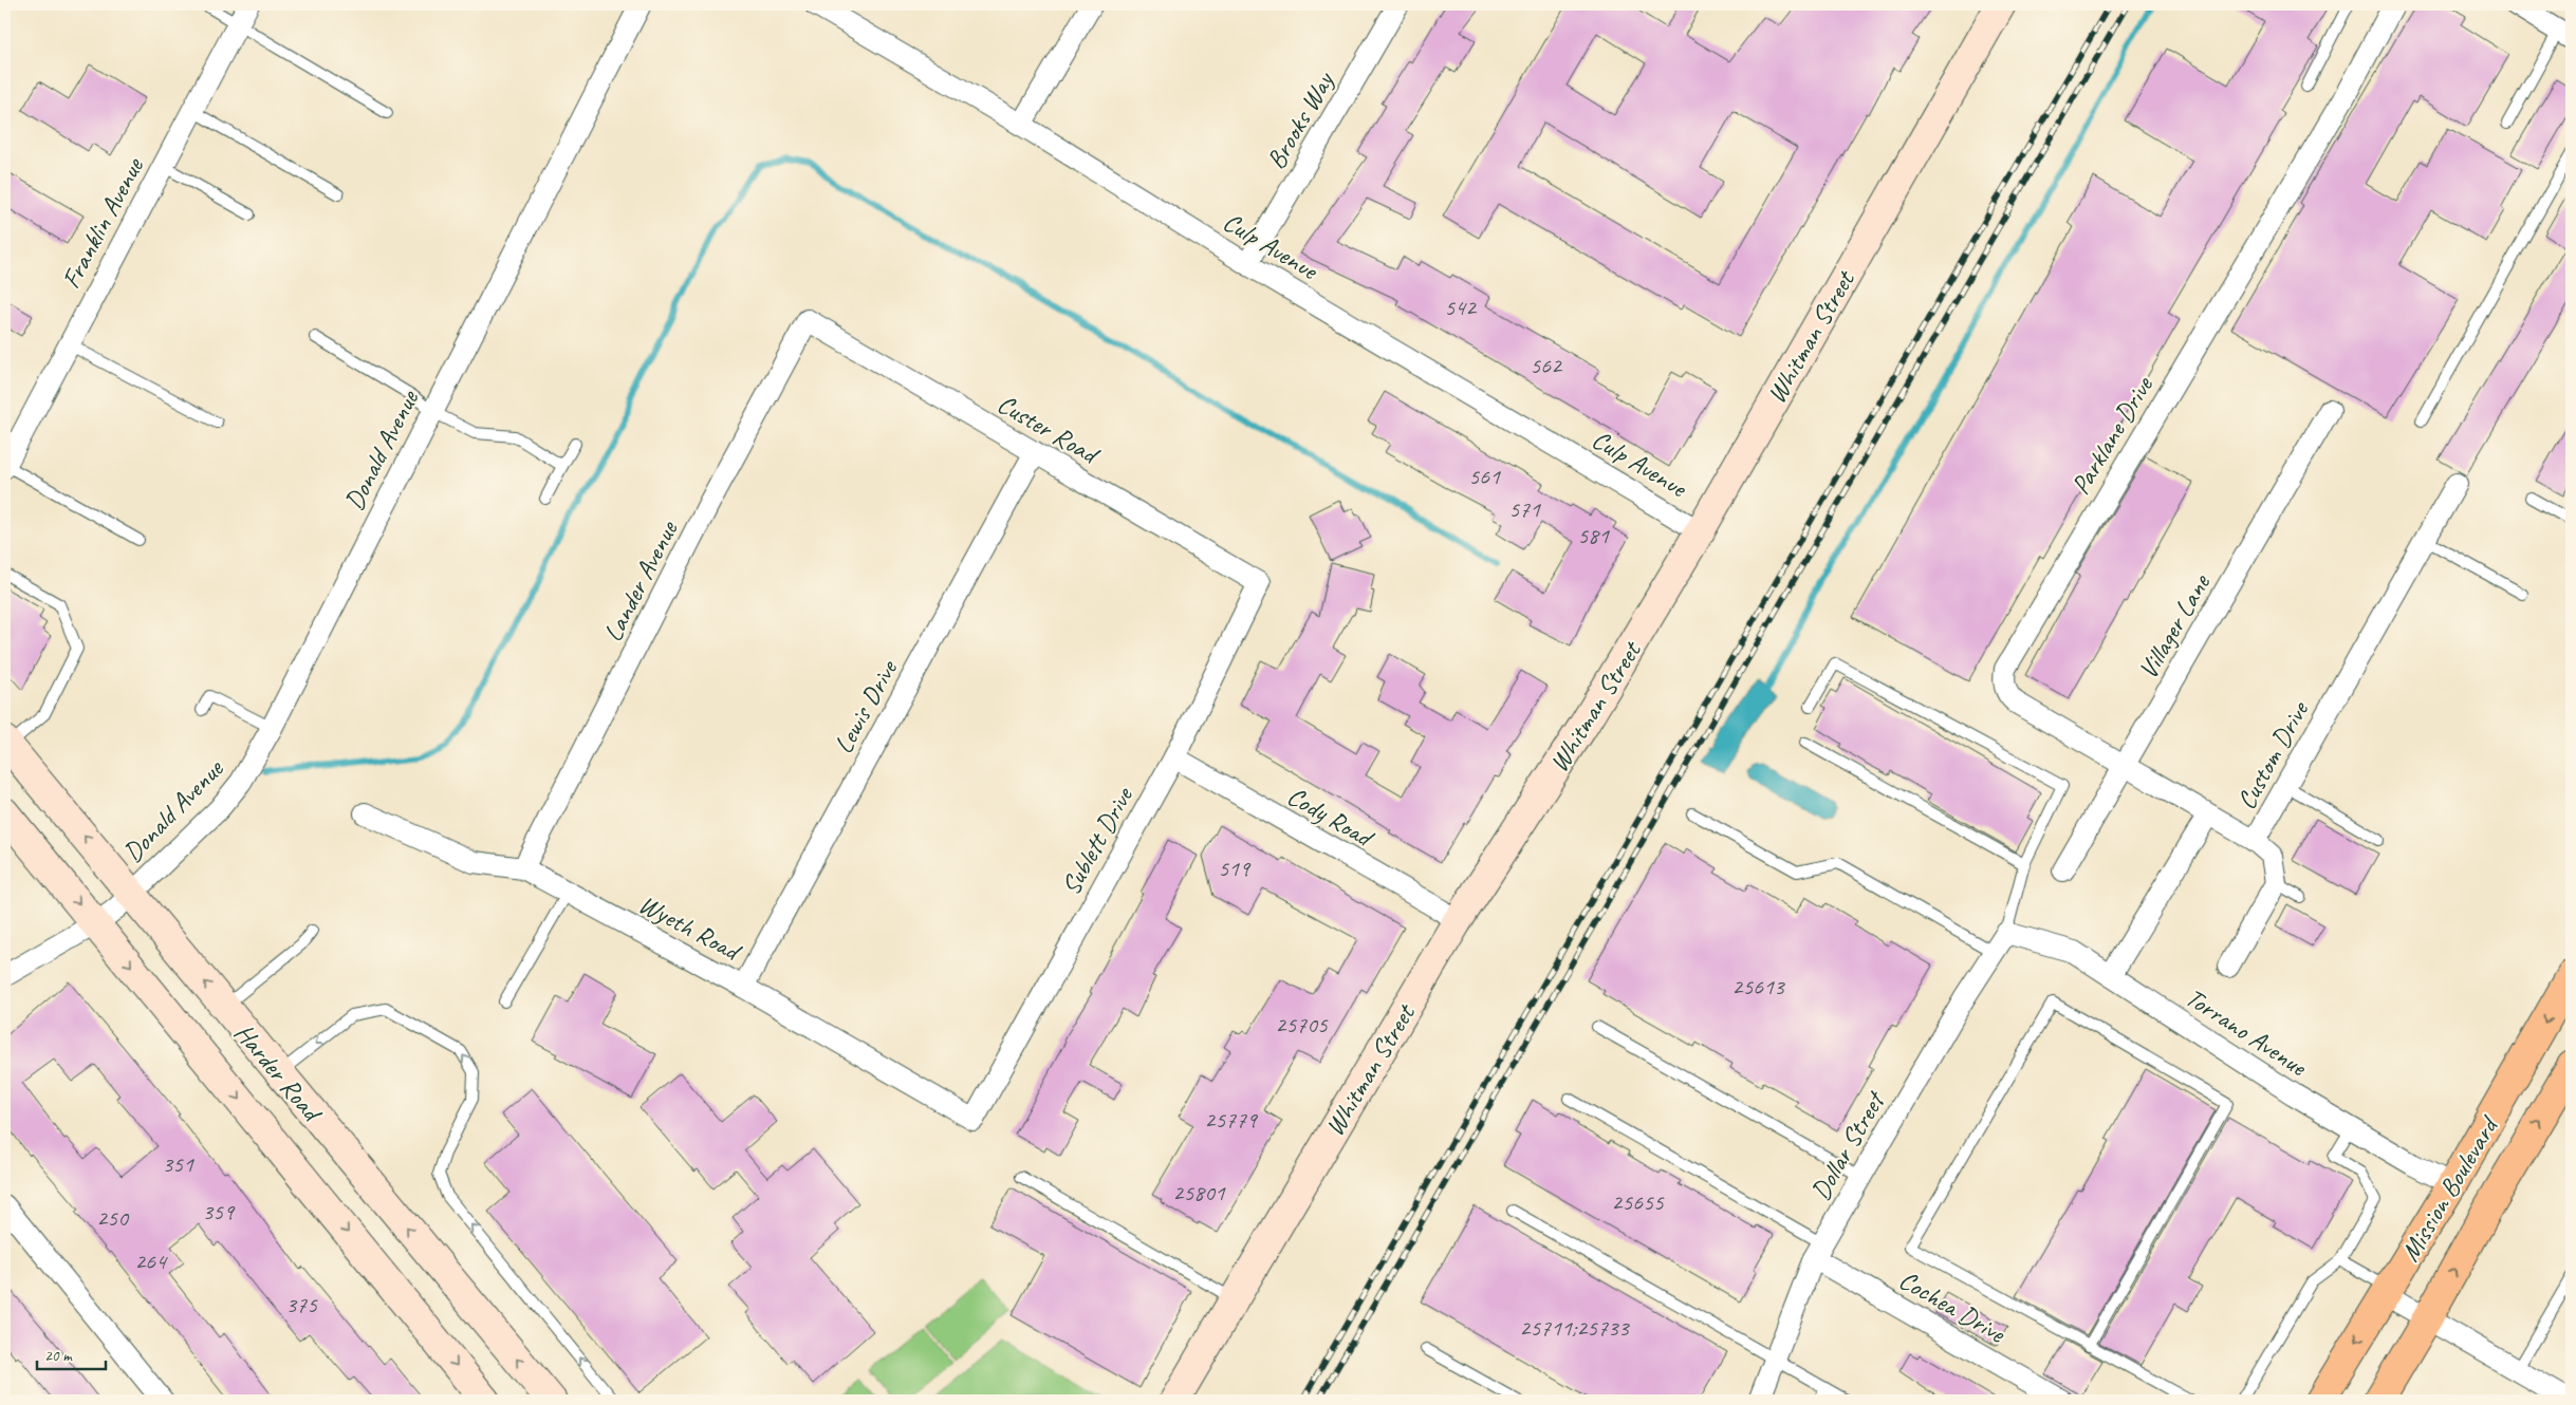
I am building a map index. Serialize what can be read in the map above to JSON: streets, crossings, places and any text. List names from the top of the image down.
{
  "streets": {
    "main road": ["Mission Boulevard"],
    "street": [
      "Brooks Way",
      "Franklin Avenue",
      "Culp Avenue",
      "Whitman Street",
      "Custer Road",
      "Parklane Drive",
      "Donald Avenue",
      "Lander Avenue",
      "Villager Lane",
      "Lewis Drive",
      "Custom Drive",
      "Cody Road",
      "Sublett Drive",
      "Wyeth Road",
      "Torrano Avenue",
      "Harder Road",
      "Dollar Street",
      "Cochea Drive"
    ]
  },
  "crossings": [
    ["Brooks Way", "Culp Avenue"],
    ["Culp Avenue", "Whitman Street"],
    ["Whitman Street", "Cody Road"],
    ["Custer Road", "Lander Avenue"],
    ["Custer Road", "Lewis Drive"],
    ["Custer Road", "Sublett Drive"],
    ["Parklane Drive", "Villager Lane"],
    ["Parklane Drive", "Custom Drive"],
    ["Donald Avenue", "Harder Road"],
    ["Lander Avenue", "Wyeth Road"],
    ["Lewis Drive", "Wyeth Road"],
    ["Custom Drive", "Torrano Avenue"],
    ["Cody Road", "Sublett Drive"],
    ["Sublett Drive", "Wyeth Road"],
    ["Torrano Avenue", "Dollar Street"],
    ["Torrano Avenue", "Mission Boulevard"],
    ["Dollar Street", "Cochea Drive"]
  ],
  "house_numbers": [
    "542",
    "562",
    "561",
    "571",
    "581",
    "519",
    "25613",
    "25705",
    "25779",
    "351",
    "25801",
    "25655",
    "359",
    "250",
    "264",
    "375",
    "25711;25733"
  ],
  "scale_bar": "20 m"
}
